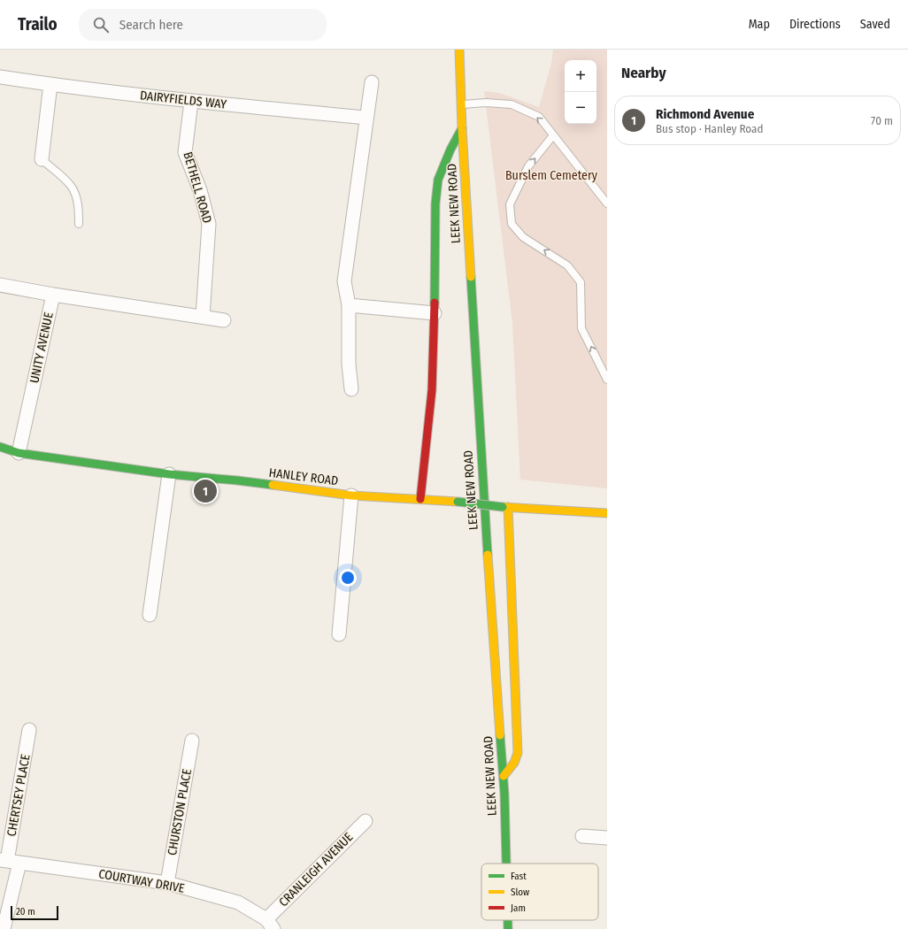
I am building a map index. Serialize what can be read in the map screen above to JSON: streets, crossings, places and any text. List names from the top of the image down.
{
  "streets": {
    "main road": ["LEEK NEW ROAD", "HANLEY ROAD"],
    "street": [
      "DAIRYFIELDS WAY",
      "BETHELL ROAD",
      "UNITY AVENUE",
      "CHERTSEY PLACE",
      "CHURSTON PLACE",
      "CRANLEIGH AVENUE",
      "COURTWAY DRIVE"
    ]
  },
  "crossings": [
    ["DAIRYFIELDS WAY", "BETHELL ROAD"],
    ["UNITY AVENUE", "HANLEY ROAD"],
    ["CHERTSEY PLACE", "COURTWAY DRIVE"],
    ["CHURSTON PLACE", "COURTWAY DRIVE"],
    ["CRANLEIGH AVENUE", "COURTWAY DRIVE"]
  ],
  "parks": ["Burslem Cemetery"],
  "legend": ["Fast", "Slow", "Jam"],
  "scale_bar": "20 m",
  "page": {
    "header": "Trailo",
    "search": "Search here",
    "nav": ["Map", "Directions", "Saved"],
    "heading": "Nearby",
    "map_buttons": ["+", "−"],
    "list": [
      {
        "mark": "1",
        "name": "Richmond Avenue",
        "note": "Bus stop · Hanley Road",
        "value": "70 m"
      }
    ],
    "pins": "1",
    "scale": "20 m"
  }
}
